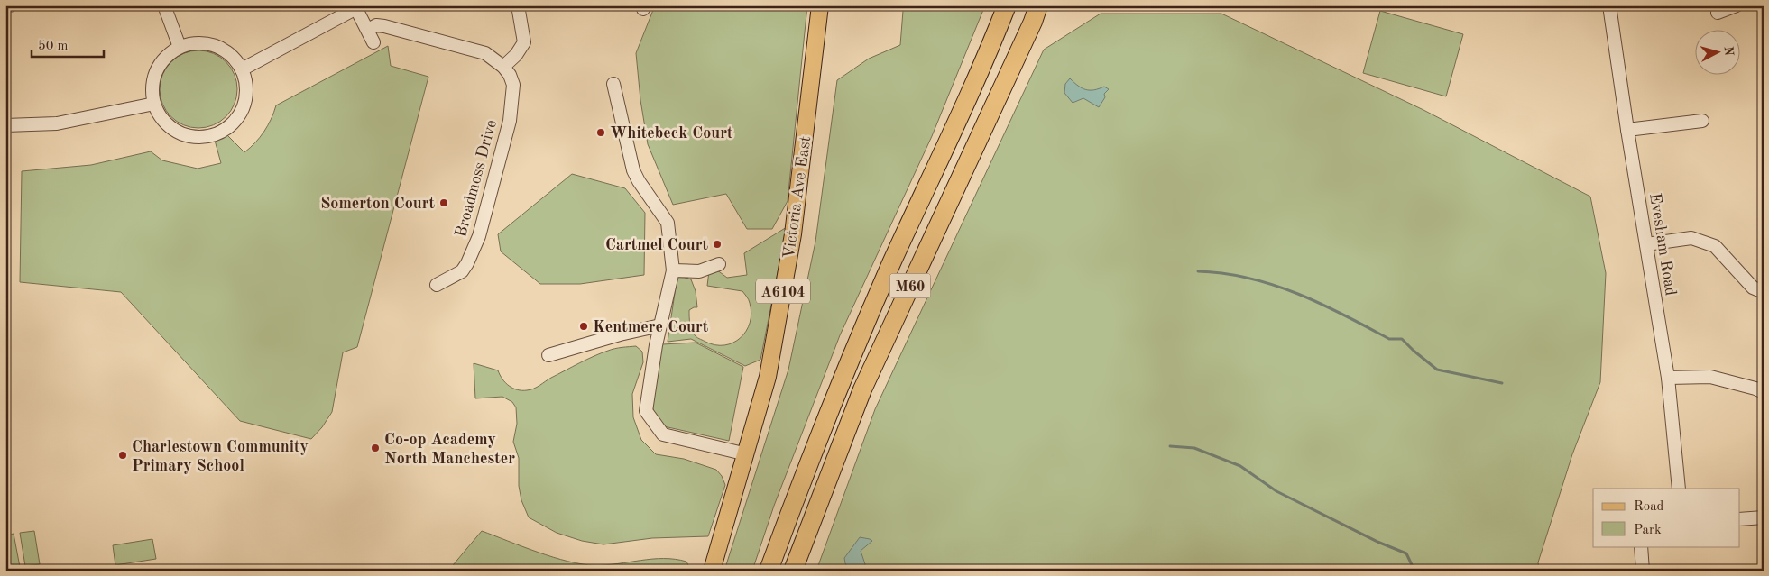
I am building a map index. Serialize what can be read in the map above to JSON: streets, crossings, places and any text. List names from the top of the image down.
{
  "streets": {
    "highway": ["M60"],
    "main road": ["Victoria Ave East", "A6104"],
    "street": ["Broadmoss Drive", "Evesham Road"]
  },
  "places": [
    "Whitebeck Court",
    "Somerton Court",
    "Cartmel Court",
    "Kentmere Court",
    "Co-op Academy North Manchester",
    "Charlestown Community Primary School"
  ],
  "legend": ["Road", "Park"],
  "scale_bar": "50 m",
  "north": "right"
}
